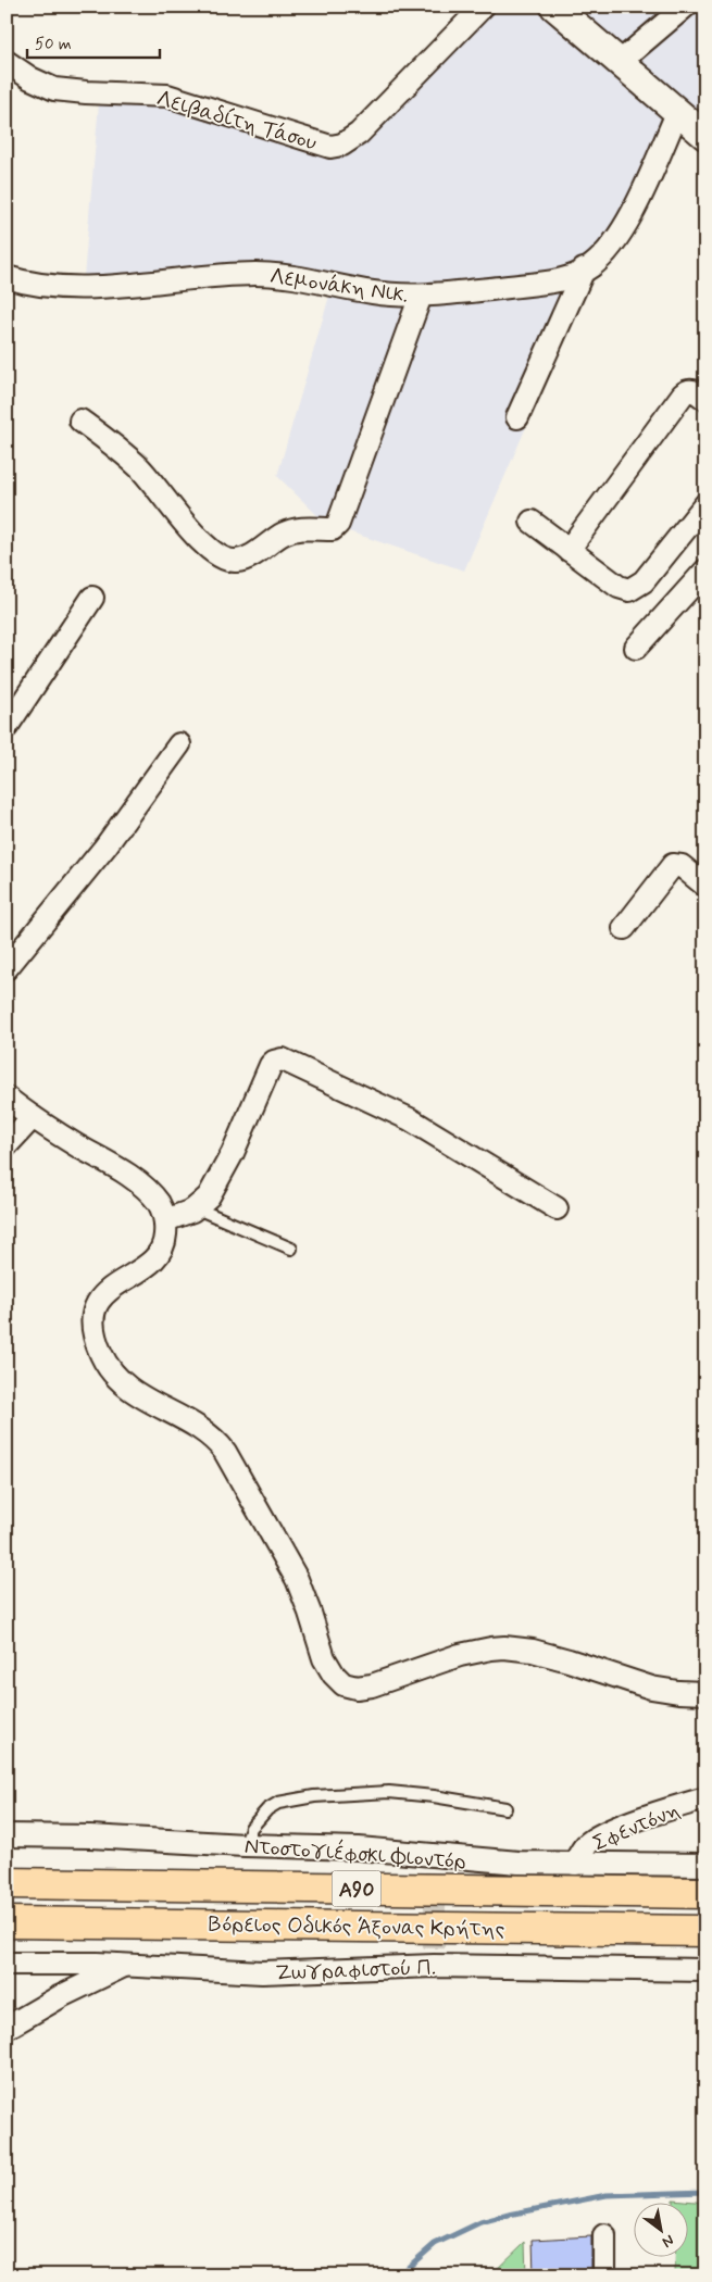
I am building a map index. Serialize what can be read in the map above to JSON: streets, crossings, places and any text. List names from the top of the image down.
{
  "streets": {
    "highway": ["Α90", "Βόρειος Οδικός Άξονας Κρήτης"],
    "street": [
      "Λειβαδίτη Τάσου",
      "Λεμονάκη Νικ.",
      "Σφεντόνη",
      "Ντοστογιέφσκι Φιοντόρ",
      "Ζωγραφιστού Π."
    ]
  },
  "crossings": [
    ["Σφεντόνη", "Ντοστογιέφσκι Φιοντόρ"]
  ],
  "scale_bar": "50 m",
  "north": "bottom right"
}
